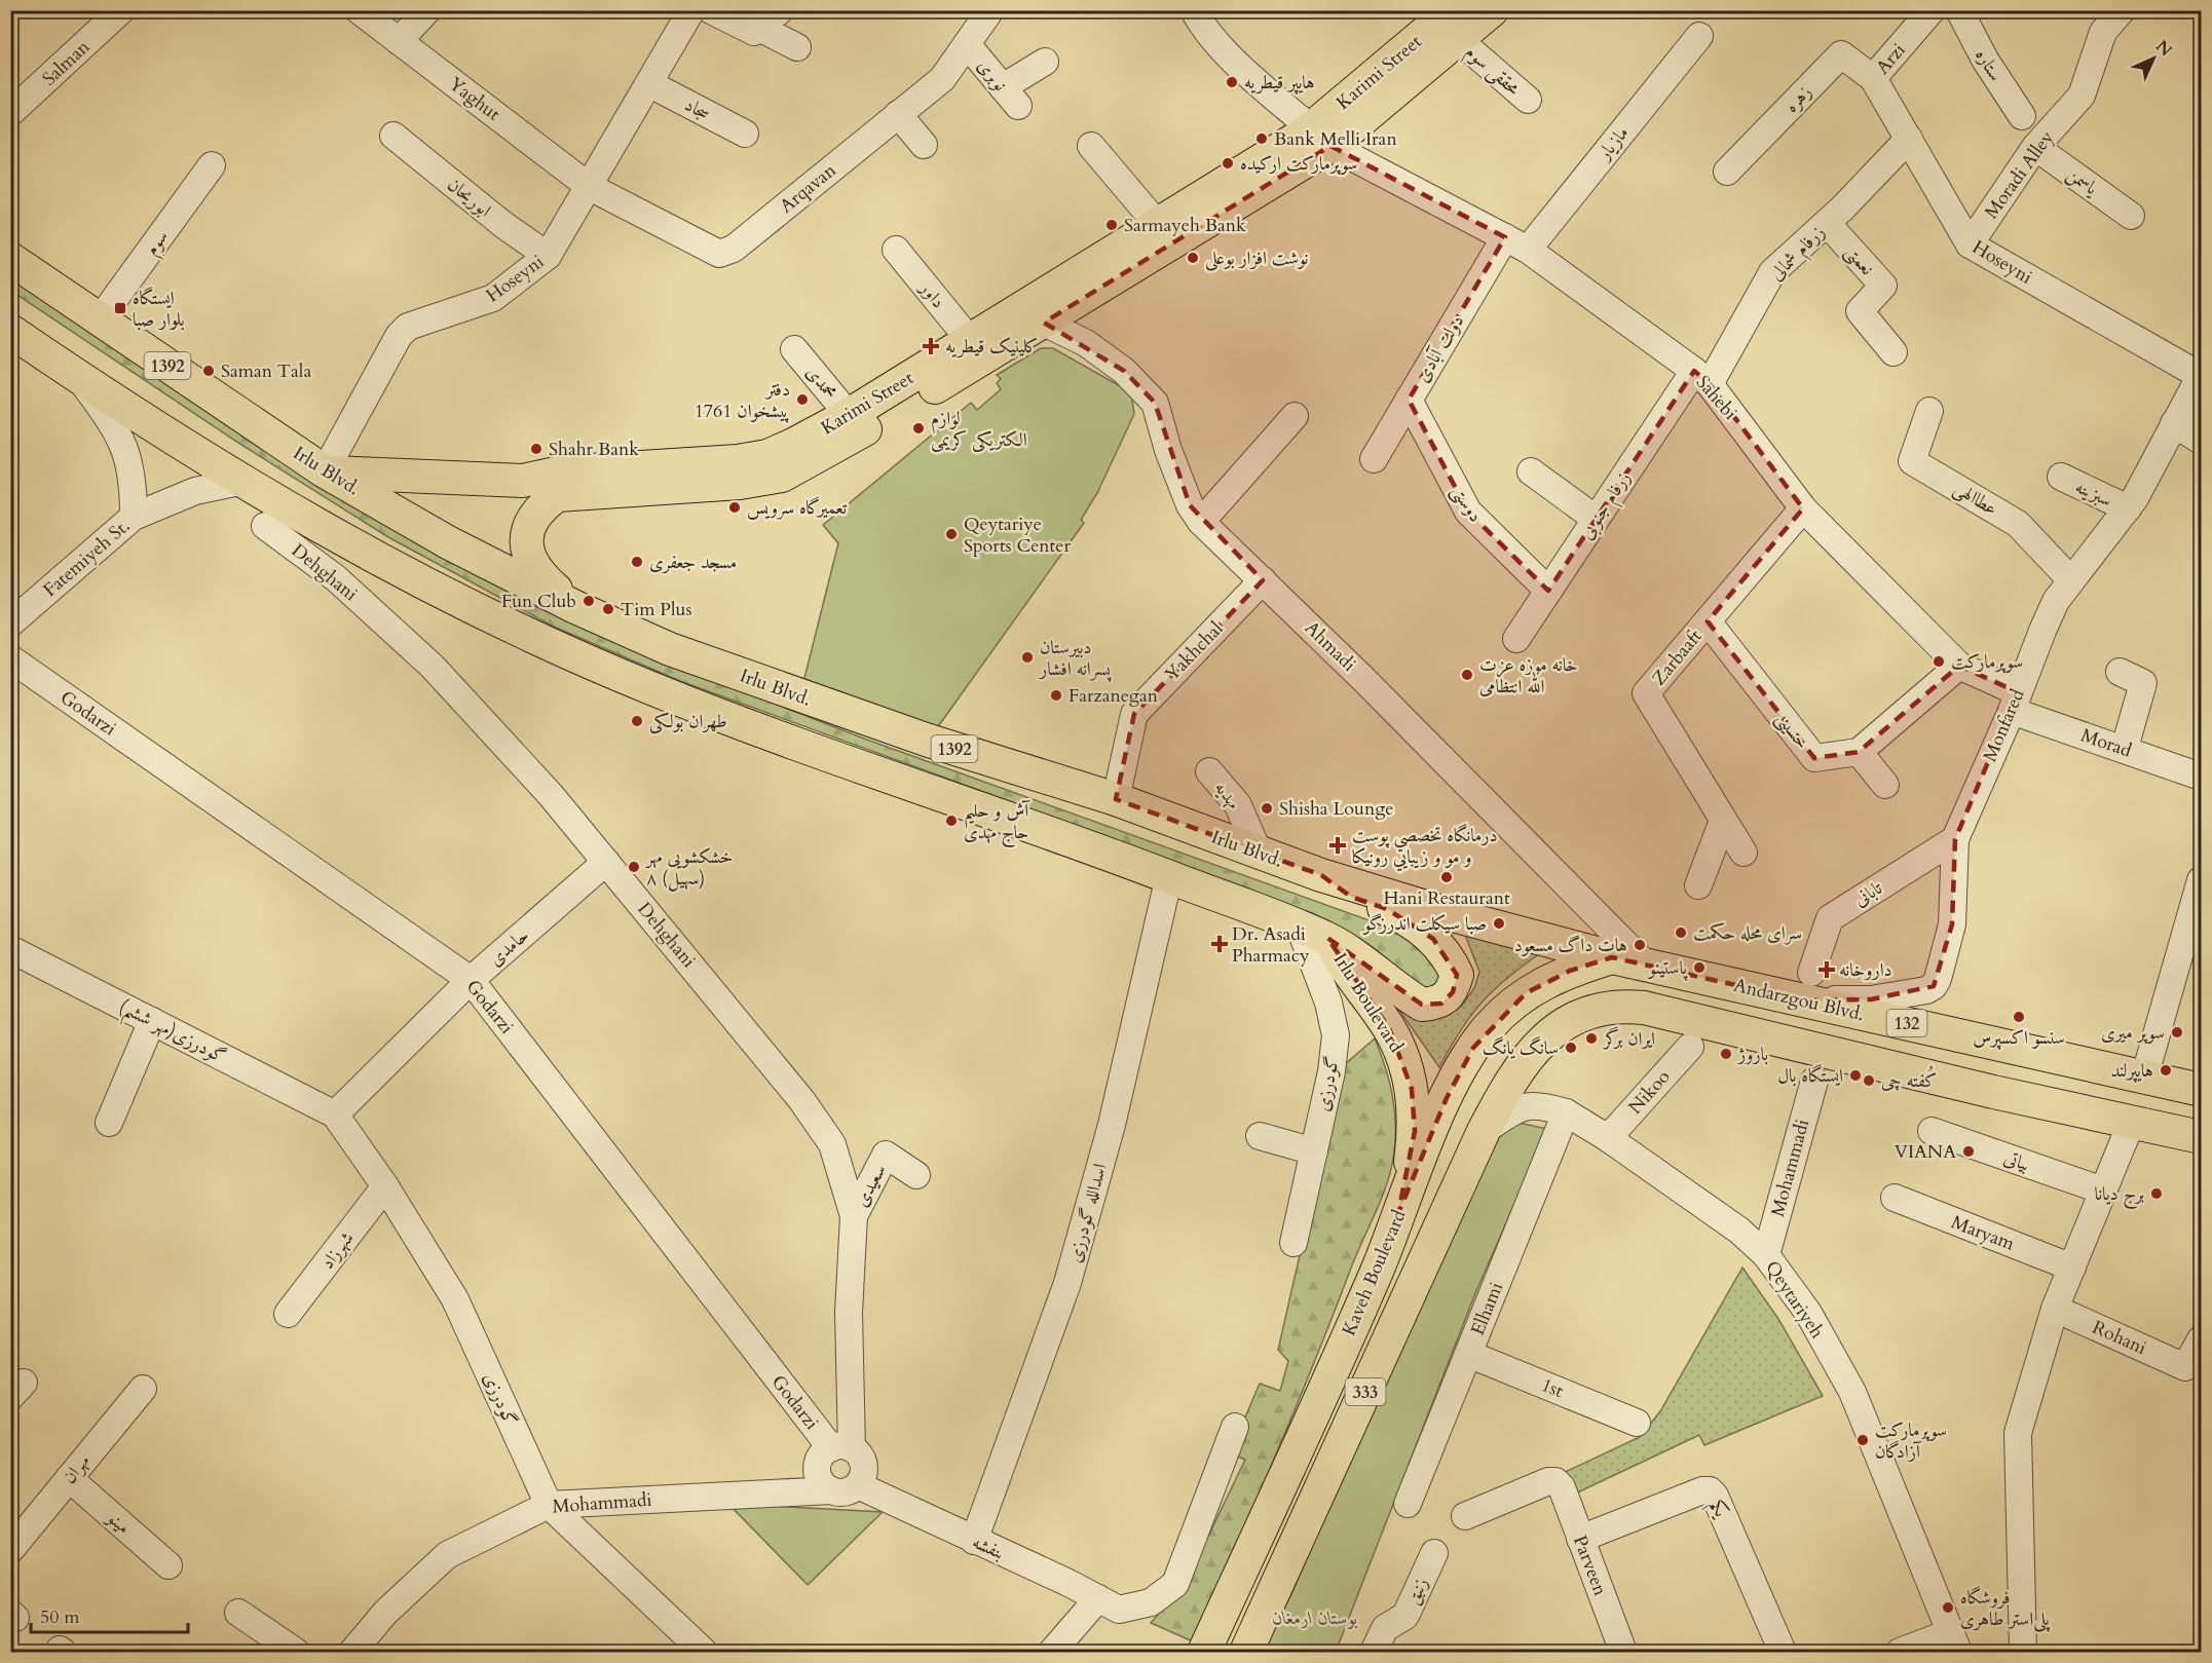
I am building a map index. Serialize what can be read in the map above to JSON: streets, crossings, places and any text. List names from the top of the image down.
{
  "streets": {
    "main road": [
      "Karimi Street",
      "1392",
      "Irlu Blvd.",
      "Andarzgou Blvd.",
      "Irlu Boulevard",
      "132",
      "Kaveh Boulevard",
      "333"
    ],
    "street": [
      "Arzi",
      "Salman",
      "ستاره",
      "محققی سوم",
      "نوبری",
      "Yaghut",
      "زهره",
      "سجاد",
      "مازیار",
      "Moradi Alley",
      "یاسمن",
      "Arqavan",
      "ابوریحان",
      "سوم",
      "زرفام شمالی",
      "نعمتی",
      "Hoseyni",
      "داور",
      "دولت آبادی",
      "محمدی",
      "Sahebi",
      "سبزینه",
      "عطاالهی",
      "دوستی",
      "زرفام جنوبی",
      "Fatemiyeh St.",
      "Dehghani",
      "Ahmadi",
      "Yakhchal",
      "Zarbaaft",
      "Godarzi",
      "Monfared",
      "حسینی",
      "Morad",
      "مهدیه",
      "تابانی",
      "حامدی",
      "گودرزی(مهر ششم)",
      "گودرزی",
      "Nikoo",
      "بیاتی",
      "Mohammadi",
      "سعیدی",
      "اسدالله گودرزی",
      "Maryam",
      "شهرزاد",
      "Qeytariyeh",
      "Elhami",
      "Rohani",
      "1st",
      "مهران",
      "یکم",
      "مینو",
      "بنفشه",
      "Parveen",
      "زنبق"
    ]
  },
  "crossings": [
    ["Arzi", "زهره"],
    ["Arzi", "Hoseyni"],
    ["محققی سوم", "Karimi Street"],
    ["Karimi Street", "Hoseyni"],
    ["Karimi Street", "داور"],
    ["Karimi Street", "محمدی"],
    ["Karimi Street", "Sahebi"],
    ["Karimi Street", "Irlu Blvd."],
    ["Karimi Street", "Ahmadi"],
    ["نوبری", "Arqavan"],
    ["Yaghut", "Arqavan"],
    ["Yaghut", "Hoseyni"],
    ["زهره", "Hoseyni"],
    ["سجاد", "Hoseyni"],
    ["مازیار", "دولت آبادی"],
    ["مازیار", "Sahebi"],
    ["Moradi Alley", "یاسمن"],
    ["Moradi Alley", "Hoseyni"],
    ["Arqavan", "Hoseyni"],
    ["ابوریحان", "Hoseyni"],
    ["سوم", "Irlu Blvd."],
    ["زرفام شمالی", "نعمتی"],
    ["زرفام شمالی", "Hoseyni"],
    ["زرفام شمالی", "Sahebi"],
    ["زرفام شمالی", "زرفام جنوبی"],
    ["Hoseyni", "Irlu Blvd."],
    ["Hoseyni", "Monfared"],
    ["دولت آبادی", "Sahebi"],
    ["دولت آبادی", "دوستی"],
    ["1392", "Fatemiyeh St."],
    ["1392", "Irlu Boulevard"],
    ["1392", "گودرزی"],
    ["1392", "اسدالله گودرزی"],
    ["Sahebi", "زرفام جنوبی"],
    ["Sahebi", "Zarbaaft"],
    ["Sahebi", "Monfared"],
    ["Sahebi", "Morad"],
    ["Irlu Blvd.", "Yakhchal"],
    ["Irlu Blvd.", "مهدیه"],
    ["Irlu Blvd.", "Andarzgou Blvd."],
    ["Irlu Blvd.", "Kaveh Boulevard"],
    ["سبزینه", "Monfared"],
    ["عطاالهی", "Monfared"],
    ["دوستی", "زرفام جنوبی"],
    ["Dehghani", "Godarzi"],
    ["Dehghani", "حامدی"],
    ["Dehghani", "Mohammadi"],
    ["Dehghani", "سعیدی"],
    ["Dehghani", "بنفشه"],
    ["Ahmadi", "Yakhchal"],
    ["Ahmadi", "Andarzgou Blvd."],
    ["Zarbaaft", "حسینی"],
    ["Godarzi", "حامدی"],
    ["Godarzi", "Mohammadi"],
    ["Godarzi", "بنفشه"],
    ["Monfared", "Morad"],
    ["Monfared", "تابانی"],
    ["Monfared", "Andarzgou Blvd."],
    ["تابانی", "Andarzgou Blvd."],
    ["حامدی", "گودرزی(مهر ششم)"],
    ["حامدی", "گودرزی"],
    ["Andarzgou Blvd.", "Kaveh Boulevard"],
    ["Irlu Boulevard", "گودرزی"],
    ["Irlu Boulevard", "Kaveh Boulevard"],
    ["گودرزی(مهر ششم)", "گودرزی"],
    ["گودرزی", "Mohammadi"],
    ["گودرزی", "شهرزاد"],
    ["Nikoo", "Qeytariyeh"],
    ["Mohammadi", "Qeytariyeh"],
    ["Mohammadi", "بنفشه"],
    ["اسدالله گودرزی", "بنفشه"],
    ["Qeytariyeh", "Elhami"],
    ["Qeytariyeh", "333"],
    ["Elhami", "1st"],
    ["مهران", "مینو"],
    ["یکم", "Parveen"]
  ],
  "parks": ["بوستان ارمغان"],
  "places": {
    "other": [
      "هایپر قیطریه",
      "Bank Melli Iran",
      "سوپرمارکت ارکیده",
      "Sarmayeh Bank",
      "نوشت افزار بوعلی",
      "Saman Tala",
      "دفتر پیشخوان 1761",
      "لوازم الکتریکی کریمی",
      "Shahr Bank",
      "تعمیرگاه سرویس",
      "Qeytariye Sports Center",
      "مسجد جعفری",
      "Fun Club",
      "Tim Plus",
      "دبیرستان پسرانه افشار",
      "سوپرمارکت",
      "خانه موزه عزت الله انتظامی",
      "Farzanegan",
      "طهران بولکی",
      "Shisha Lounge",
      "آش و حلیم حاج مهدی",
      "خشکشویی مهر ۸ (سهیل)",
      "Hani Restaurant",
      "صبا سیکلت اندرزگو",
      "سرای محله حکمت",
      "هات داگ مسعود",
      "پاستینو",
      "سنسو اکسپرس",
      "سوپر میری",
      "ایران برگر",
      "سانگ یانگ",
      "باروژ",
      "هایپرلند",
      "ایستگاه بال",
      "کُفته چی",
      "VIANA",
      "برج دیانا",
      "سوپرمارکت آزادگان",
      "فروشگاه پلی‌استر طاهری"
    ],
    "transit": ["ایستگاه بلوار صبا"],
    "health": [
      "کلینیک قیطریه",
      "درمانگاه تخصصي پوست و مو و زيبايي رونيكا",
      "Dr. Asadi Pharmacy",
      "داروخانه"
    ]
  },
  "scale_bar": "50 m",
  "north": "top right"
}
